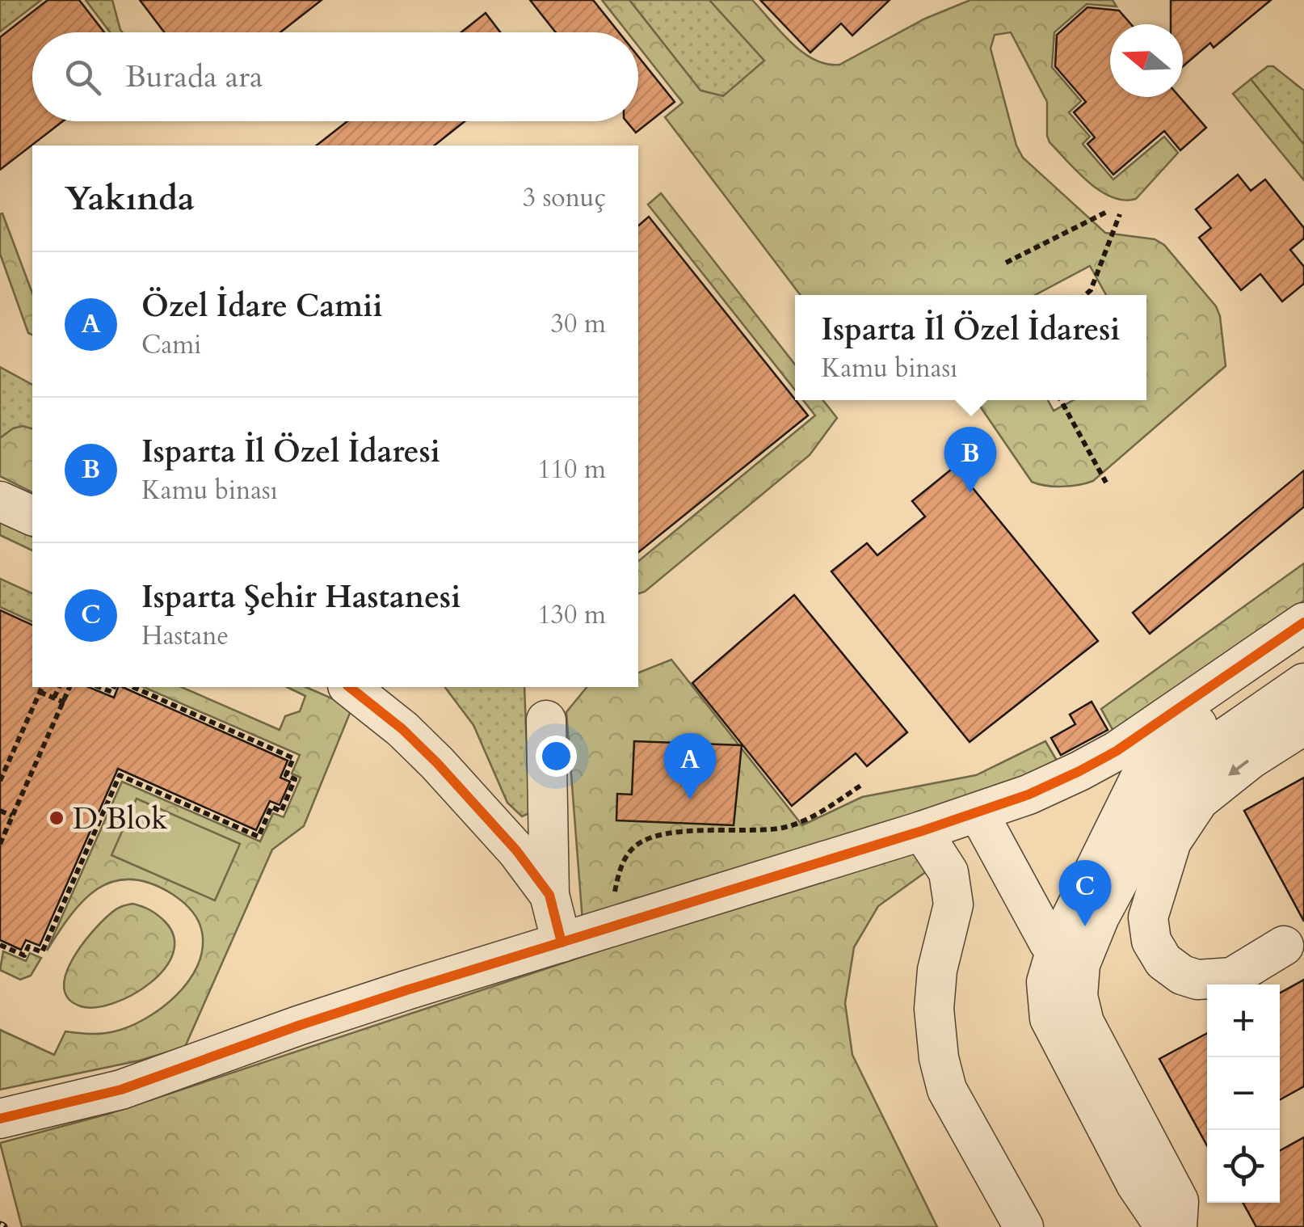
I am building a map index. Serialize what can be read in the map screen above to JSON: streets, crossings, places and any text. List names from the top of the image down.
{
  "places": ["D Blok"],
  "north": "left",
  "page": {
    "search": "Burada ara",
    "heading": ["Yakında", "3 sonuç"],
    "list": [
      {
        "mark": "A",
        "name": "Özel İdare Camii",
        "note": "Cami",
        "value": "30 m"
      },
      {
        "mark": "B",
        "name": "Isparta İl Özel İdaresi",
        "note": "Kamu binası",
        "value": "110 m"
      },
      {
        "mark": "C",
        "name": "Isparta Şehir Hastanesi",
        "note": "Hastane",
        "value": "130 m"
      }
    ],
    "popup": ["Isparta İl Özel İdaresi", "Kamu binası"],
    "pins": ["B", "A", "C"],
    "map_buttons": ["+", "−"]
  }
}
